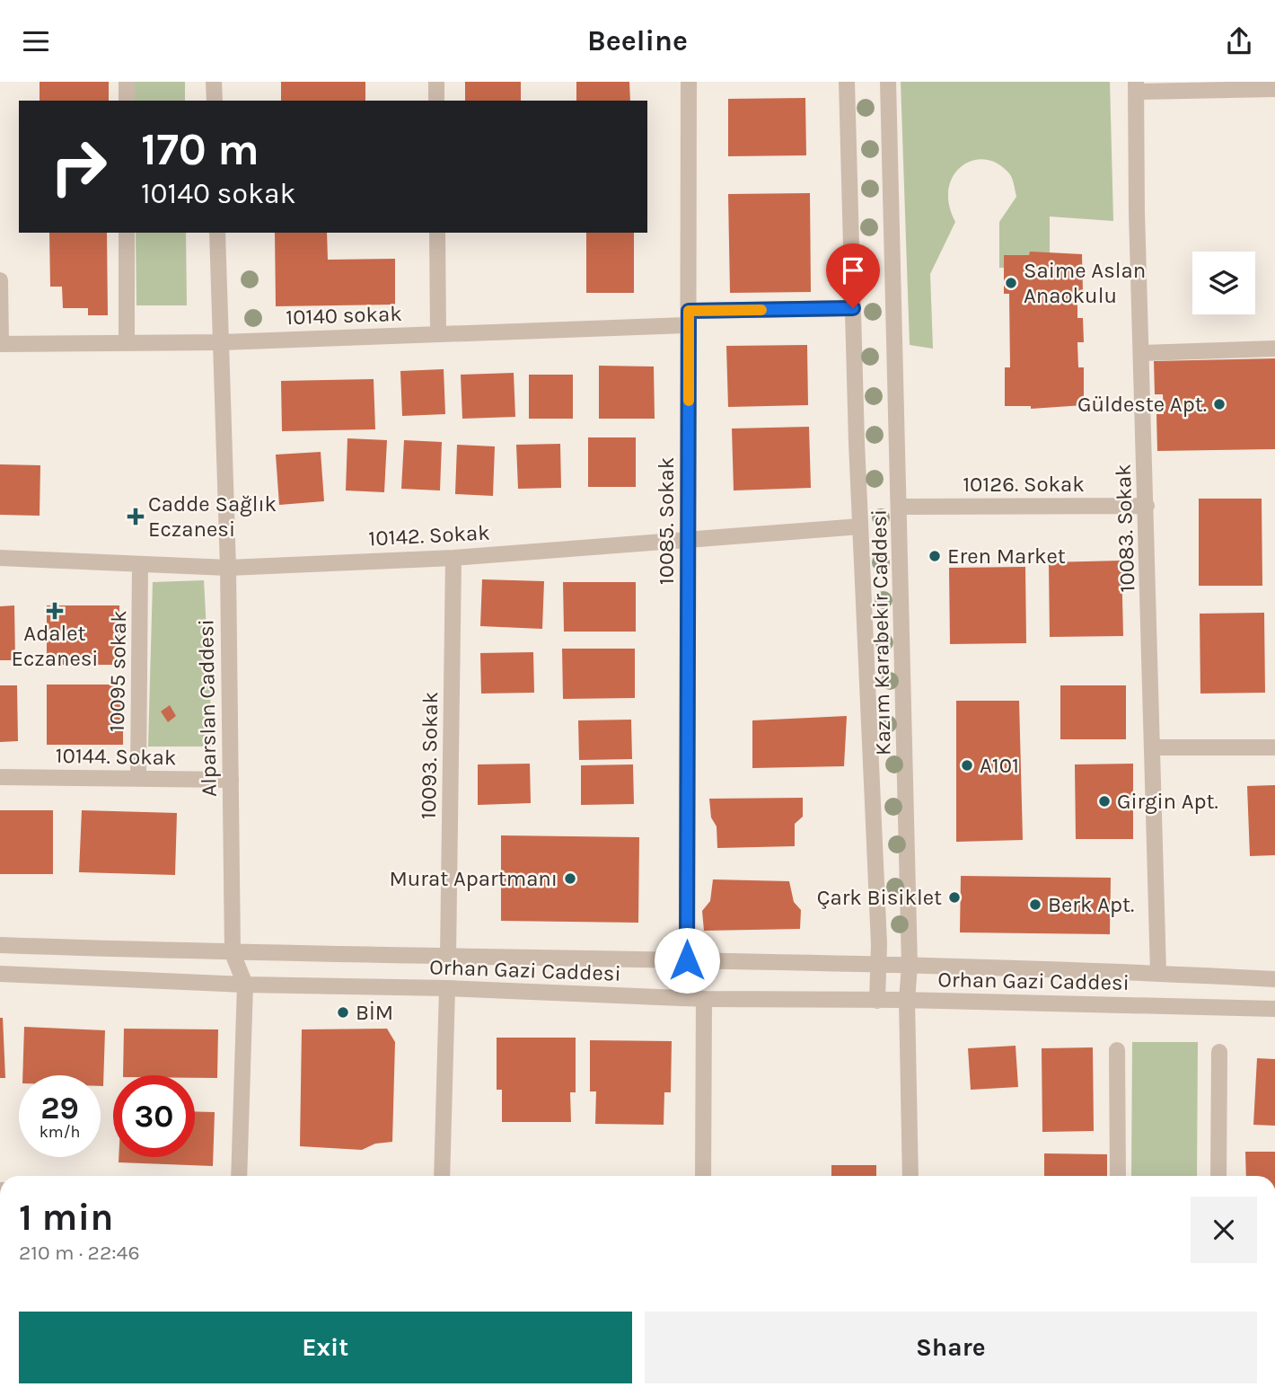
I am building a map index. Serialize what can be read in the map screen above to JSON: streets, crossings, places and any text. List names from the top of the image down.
{
  "streets": {
    "street": [
      "10140 sokak",
      "10126. Sokak",
      "10085. Sokak",
      "10083. Sokak",
      "10142. Sokak",
      "Kazım Karabekir Caddesi",
      "10095 sokak",
      "Alparslan Caddesi",
      "10093. Sokak",
      "10144. Sokak",
      "Orhan Gazi Caddesi"
    ]
  },
  "crossings": [
    ["10140 sokak", "10085. Sokak"],
    ["10140 sokak", "Kazım Karabekir Caddesi"],
    ["10140 sokak", "Alparslan Caddesi"],
    ["10126. Sokak", "10083. Sokak"],
    ["10126. Sokak", "Kazım Karabekir Caddesi"],
    ["10085. Sokak", "10142. Sokak"],
    ["10085. Sokak", "Orhan Gazi Caddesi"],
    ["10083. Sokak", "Orhan Gazi Caddesi"],
    ["10142. Sokak", "Kazım Karabekir Caddesi"],
    ["10142. Sokak", "10095 sokak"],
    ["10142. Sokak", "Alparslan Caddesi"],
    ["10142. Sokak", "10093. Sokak"],
    ["Kazım Karabekir Caddesi", "Orhan Gazi Caddesi"],
    ["10095 sokak", "10144. Sokak"],
    ["Alparslan Caddesi", "10144. Sokak"],
    ["Alparslan Caddesi", "Orhan Gazi Caddesi"],
    ["10093. Sokak", "Orhan Gazi Caddesi"]
  ],
  "places": {
    "other": [
      "Saime Aslan Anaokulu",
      "Güldeste Apt.",
      "Eren Market",
      "A101",
      "Girgin Apt.",
      "Murat Apartmanı",
      "Çark Bisiklet",
      "Berk Apt.",
      "BİM"
    ],
    "health": ["Cadde Sağlık Eczanesi", "Adalet Eczanesi"]
  },
  "page": {
    "header": "Beeline",
    "turn": ["170 m", "10140 sokak"],
    "speed": "29 km/h",
    "limit": "30",
    "heading": ["1 min", "210 m · 22:46"],
    "buttons": ["Exit", "Share"]
  }
}
